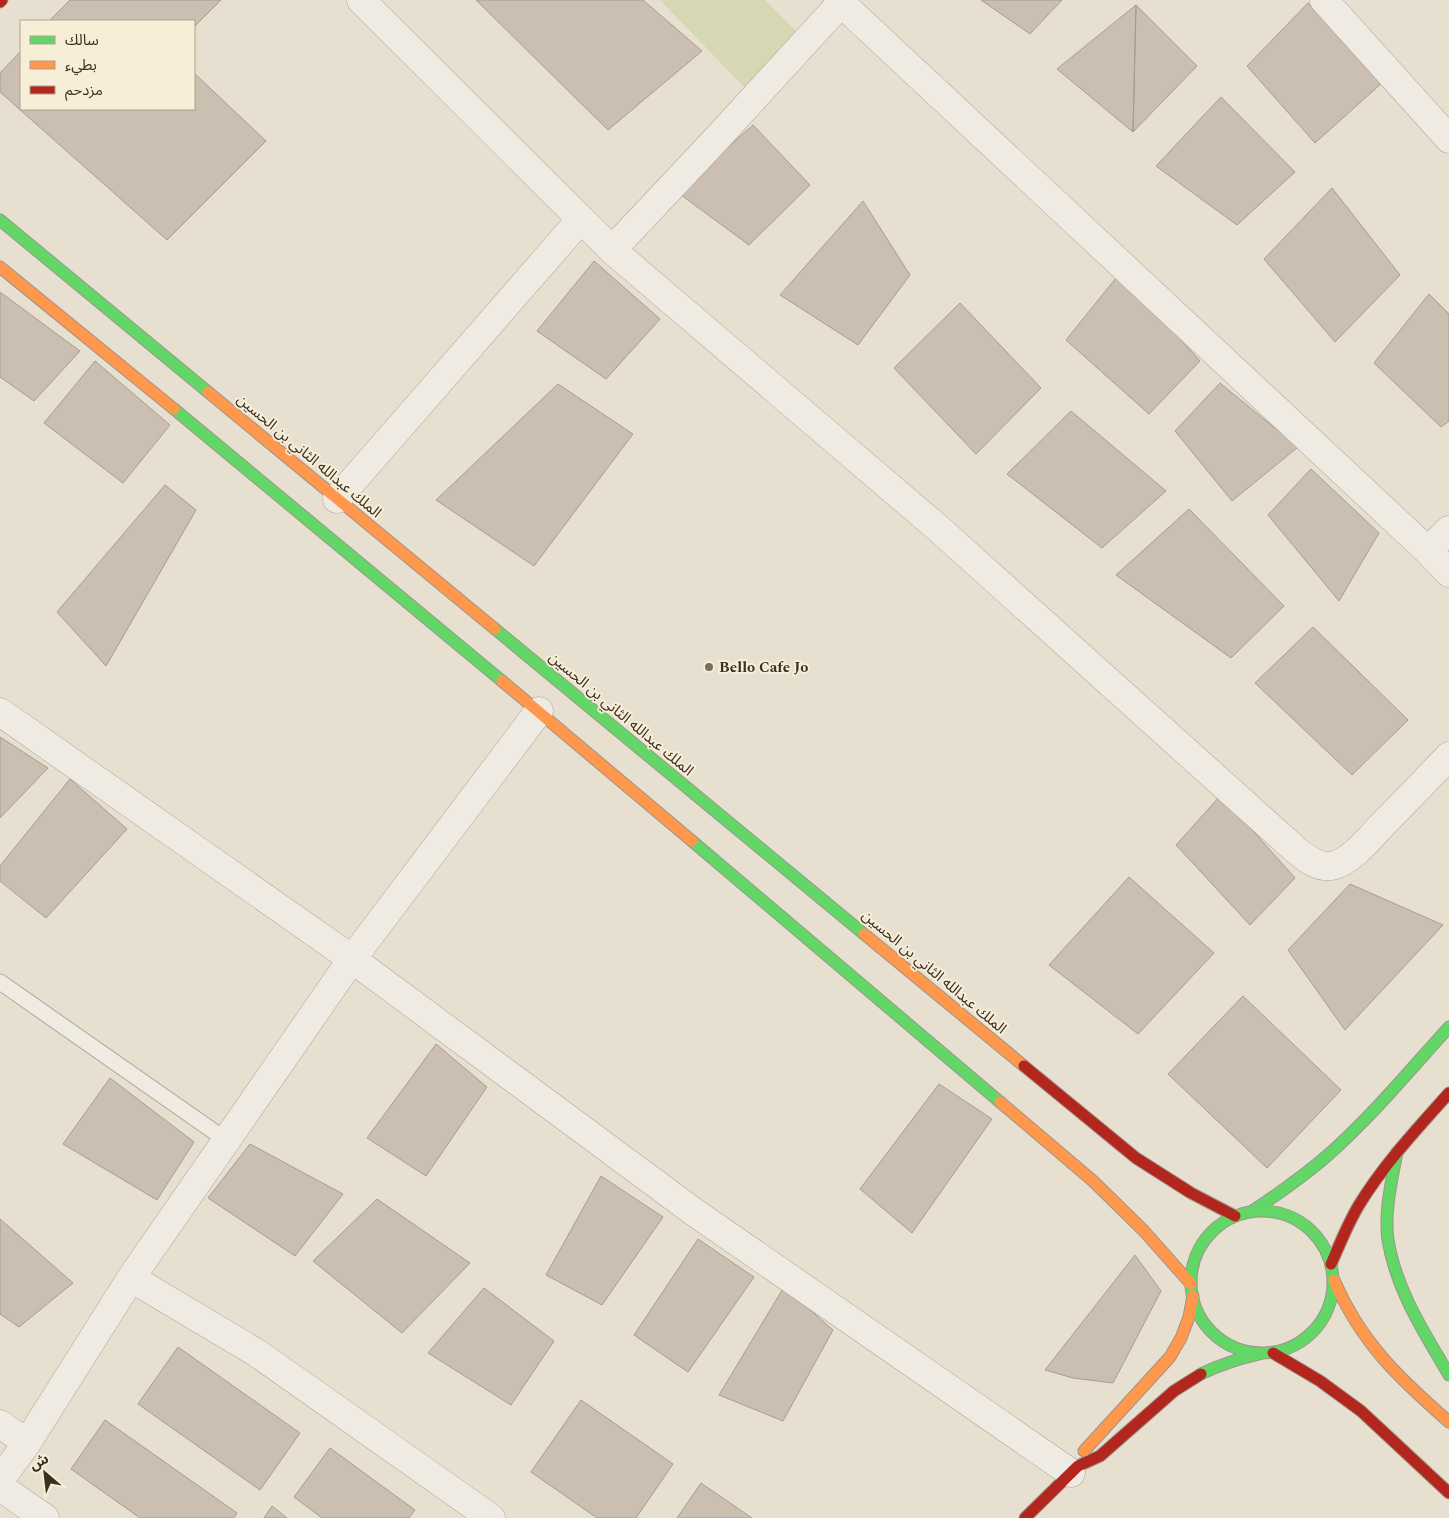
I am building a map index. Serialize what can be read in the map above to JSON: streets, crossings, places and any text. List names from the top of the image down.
{
  "streets": {
    "main road": ["الملك عبدالله الثاني بن الحسين"]
  },
  "places": ["Bello Cafe Jo"],
  "legend": ["سالك", "بطيء", "مزدحم"],
  "north": "top left"
}
